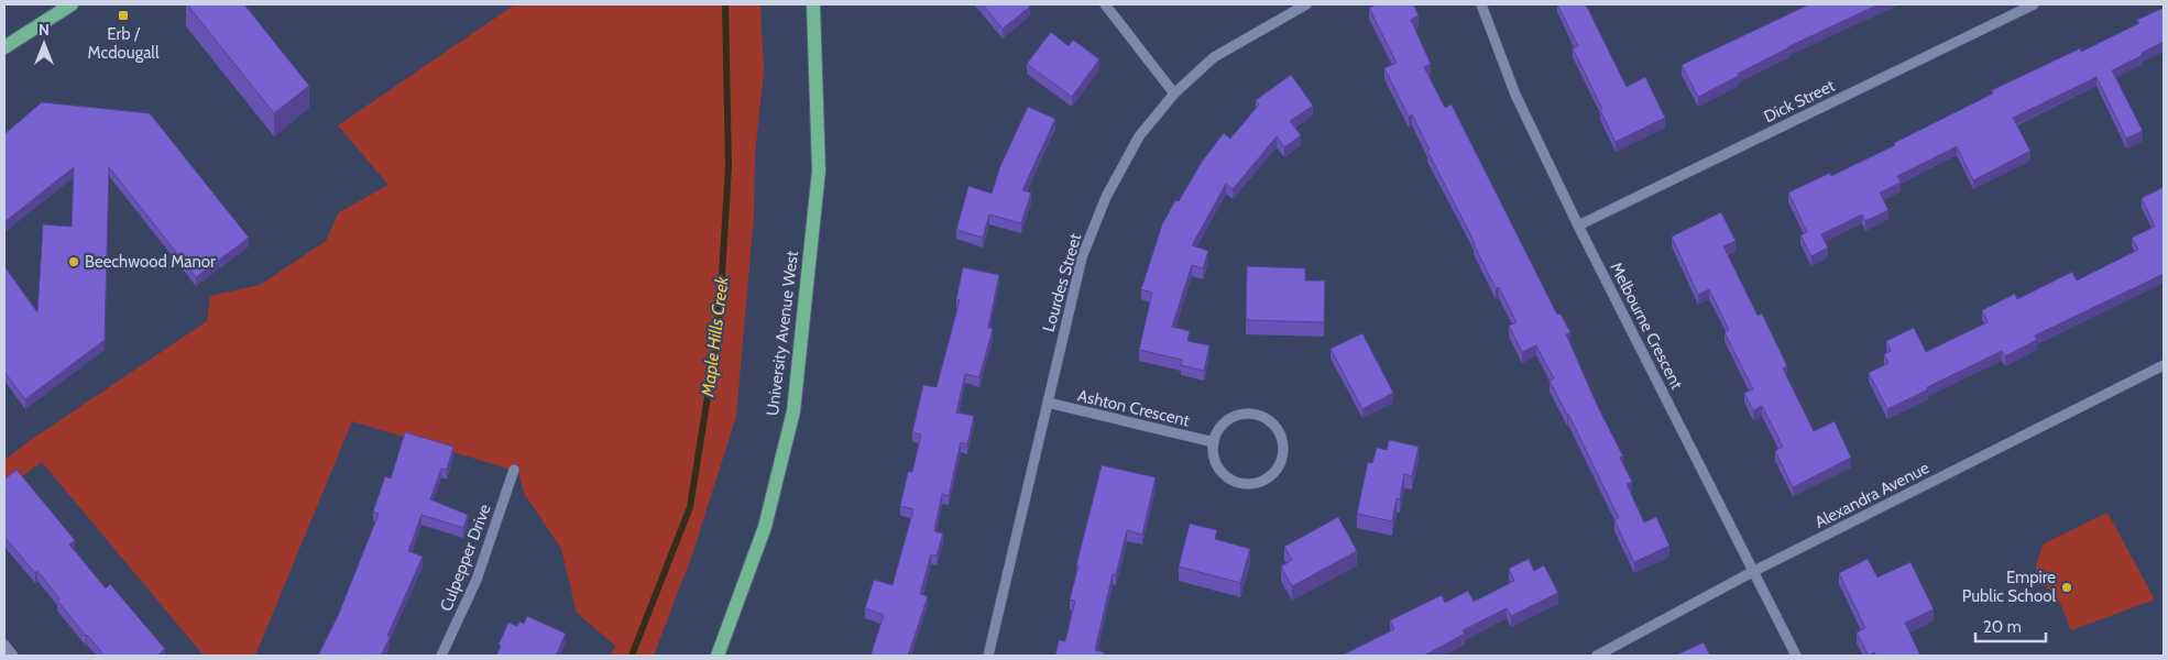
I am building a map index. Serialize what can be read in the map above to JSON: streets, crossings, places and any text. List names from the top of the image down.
{
  "streets": {
    "main road": ["University Avenue West"],
    "street": [
      "Dick Street",
      "Lourdes Street",
      "Melbourne Crescent",
      "Ashton Crescent",
      "Alexandra Avenue",
      "Culpepper Drive"
    ]
  },
  "crossings": [
    ["Dick Street", "Melbourne Crescent"],
    ["Lourdes Street", "Ashton Crescent"],
    ["Melbourne Crescent", "Alexandra Avenue"]
  ],
  "water": ["Maple Hills Creek"],
  "places": {
    "transit": ["Erb / Mcdougall"],
    "other": ["Beechwood Manor", "Empire Public School"]
  },
  "scale_bar": "20 m",
  "north": "top"
}
